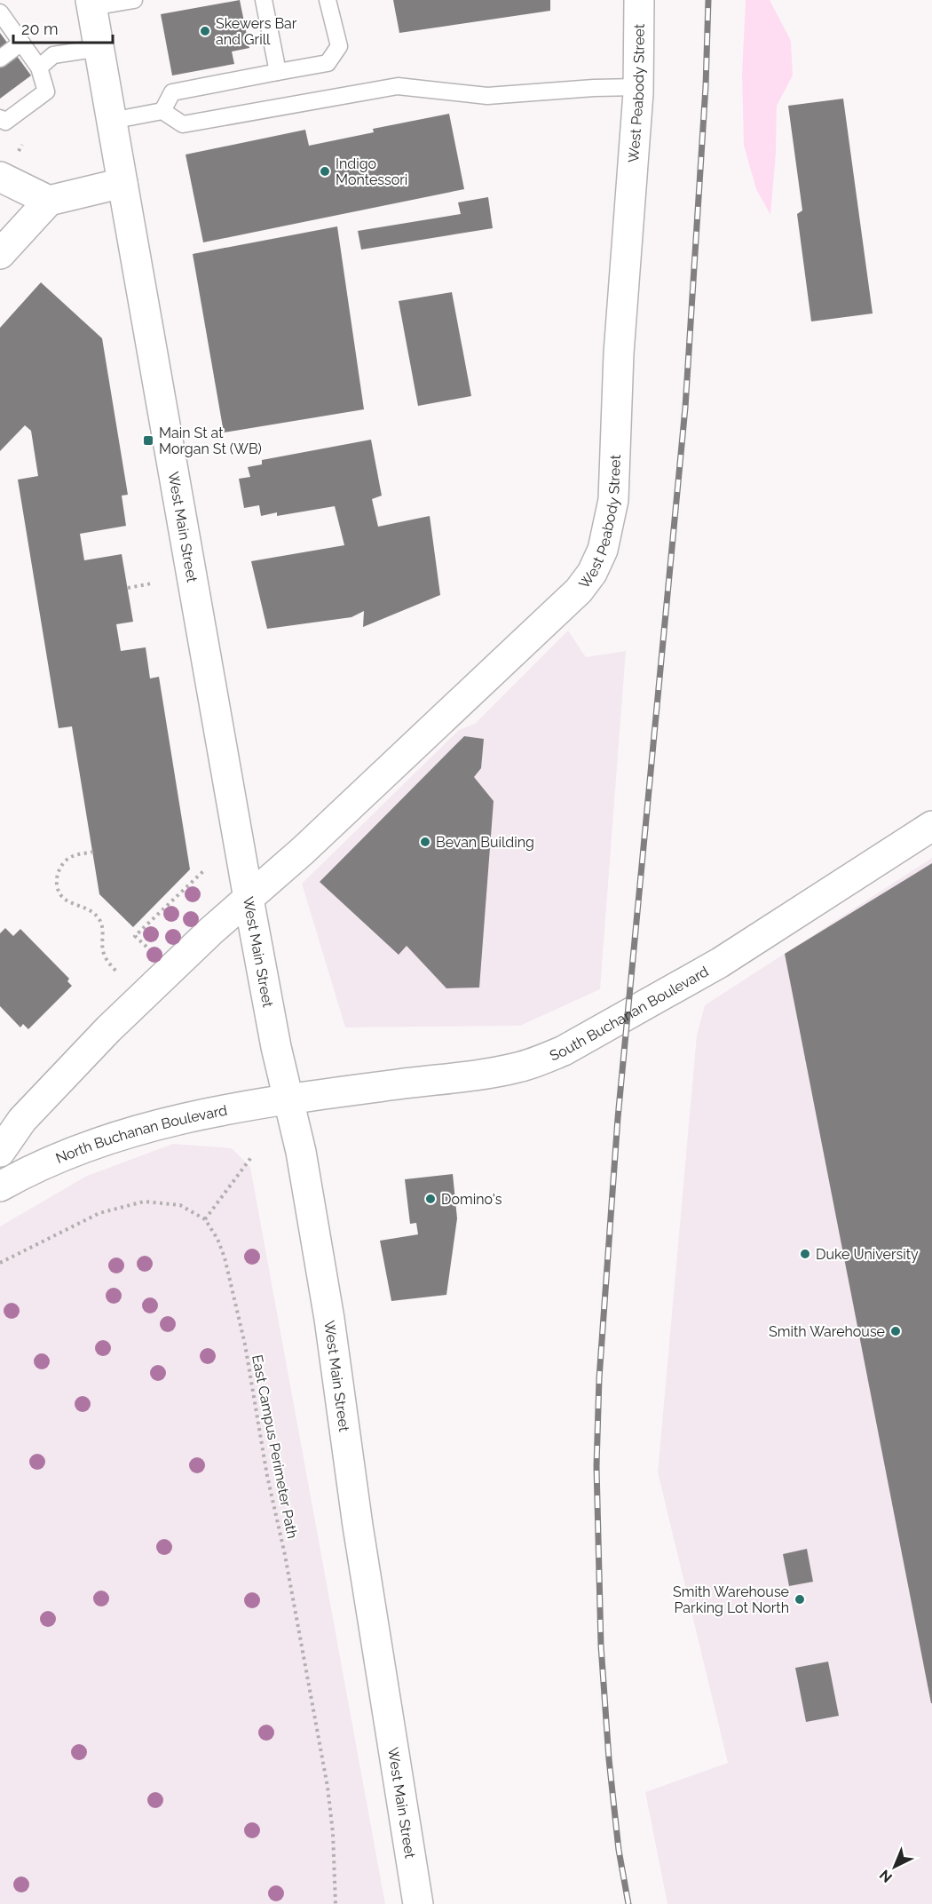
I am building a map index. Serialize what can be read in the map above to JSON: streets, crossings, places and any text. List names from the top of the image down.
{
  "streets": {
    "street": [
      "West Peabody Street",
      "West Main Street",
      "South Buchanan Boulevard",
      "North Buchanan Boulevard"
    ],
    "path": ["East Campus Perimeter Path"]
  },
  "crossings": [
    ["West Peabody Street", "West Main Street"],
    ["West Main Street", "South Buchanan Boulevard"],
    ["West Main Street", "North Buchanan Boulevard"],
    ["South Buchanan Boulevard", "North Buchanan Boulevard"]
  ],
  "places": {
    "other": [
      "Skewers Bar and Grill",
      "Indigo Montessori",
      "Bevan Building",
      "Domino's",
      "Duke University",
      "Smith Warehouse",
      "Smith Warehouse Parking Lot North"
    ],
    "transit": ["Main St at Morgan St (WB)"]
  },
  "scale_bar": "20 m",
  "north": "bottom left"
}
